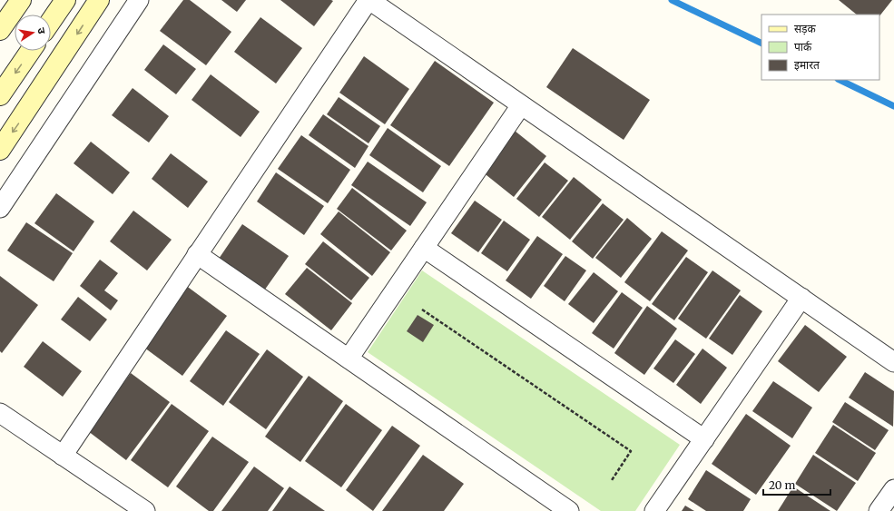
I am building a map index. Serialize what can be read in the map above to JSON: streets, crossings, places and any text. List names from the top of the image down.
{
  "legend": ["सड़क", "पार्क", "इमारत"],
  "scale_bar": "20 m",
  "north": "right"
}
